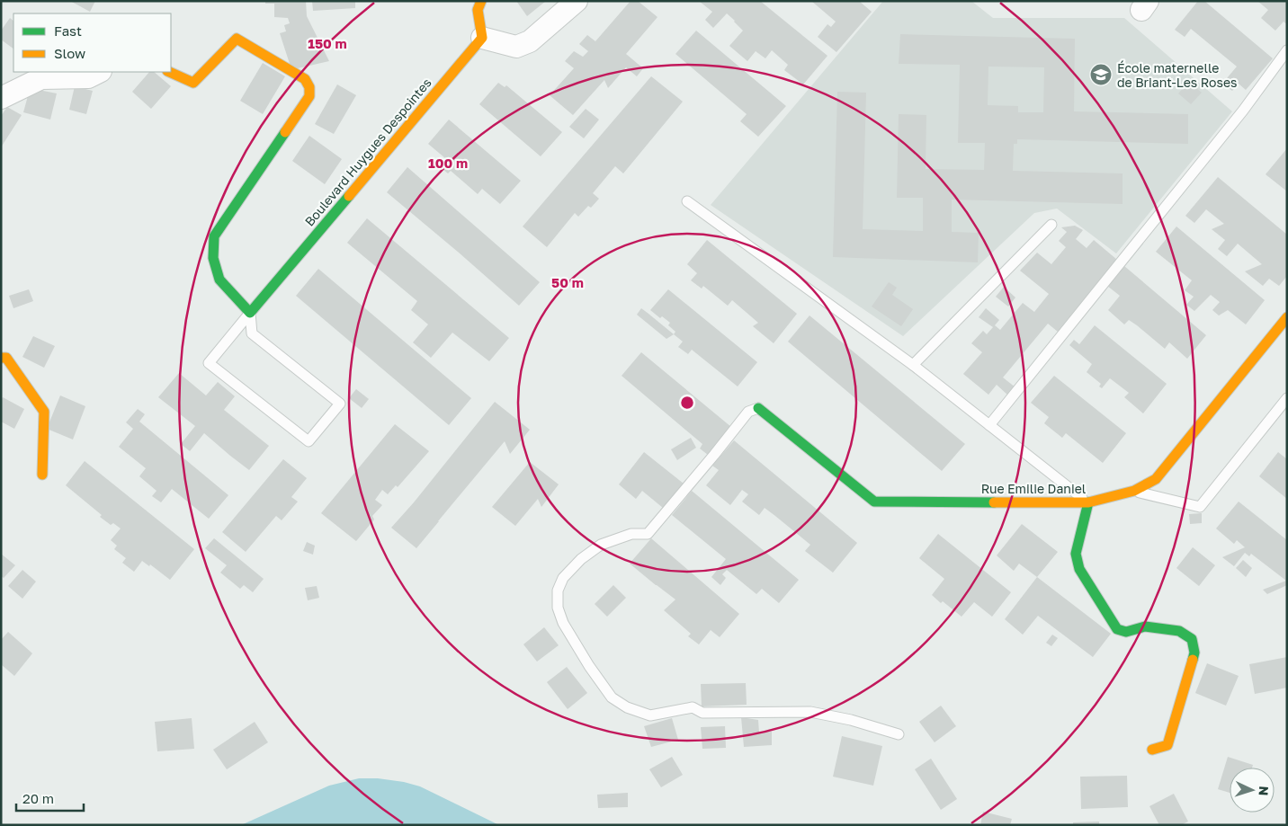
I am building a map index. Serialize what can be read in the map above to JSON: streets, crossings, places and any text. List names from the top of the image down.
{
  "streets": {
    "street": ["Boulevard Huygues Despointes", "Rue Emilie Daniel"]
  },
  "places": {
    "school or university": ["École maternelle de Briant-Les Roses"]
  },
  "legend": ["Fast", "Slow"],
  "scale_bar": "20 m",
  "north": "right",
  "rings": ["150 m", "100 m", "50 m"]
}
